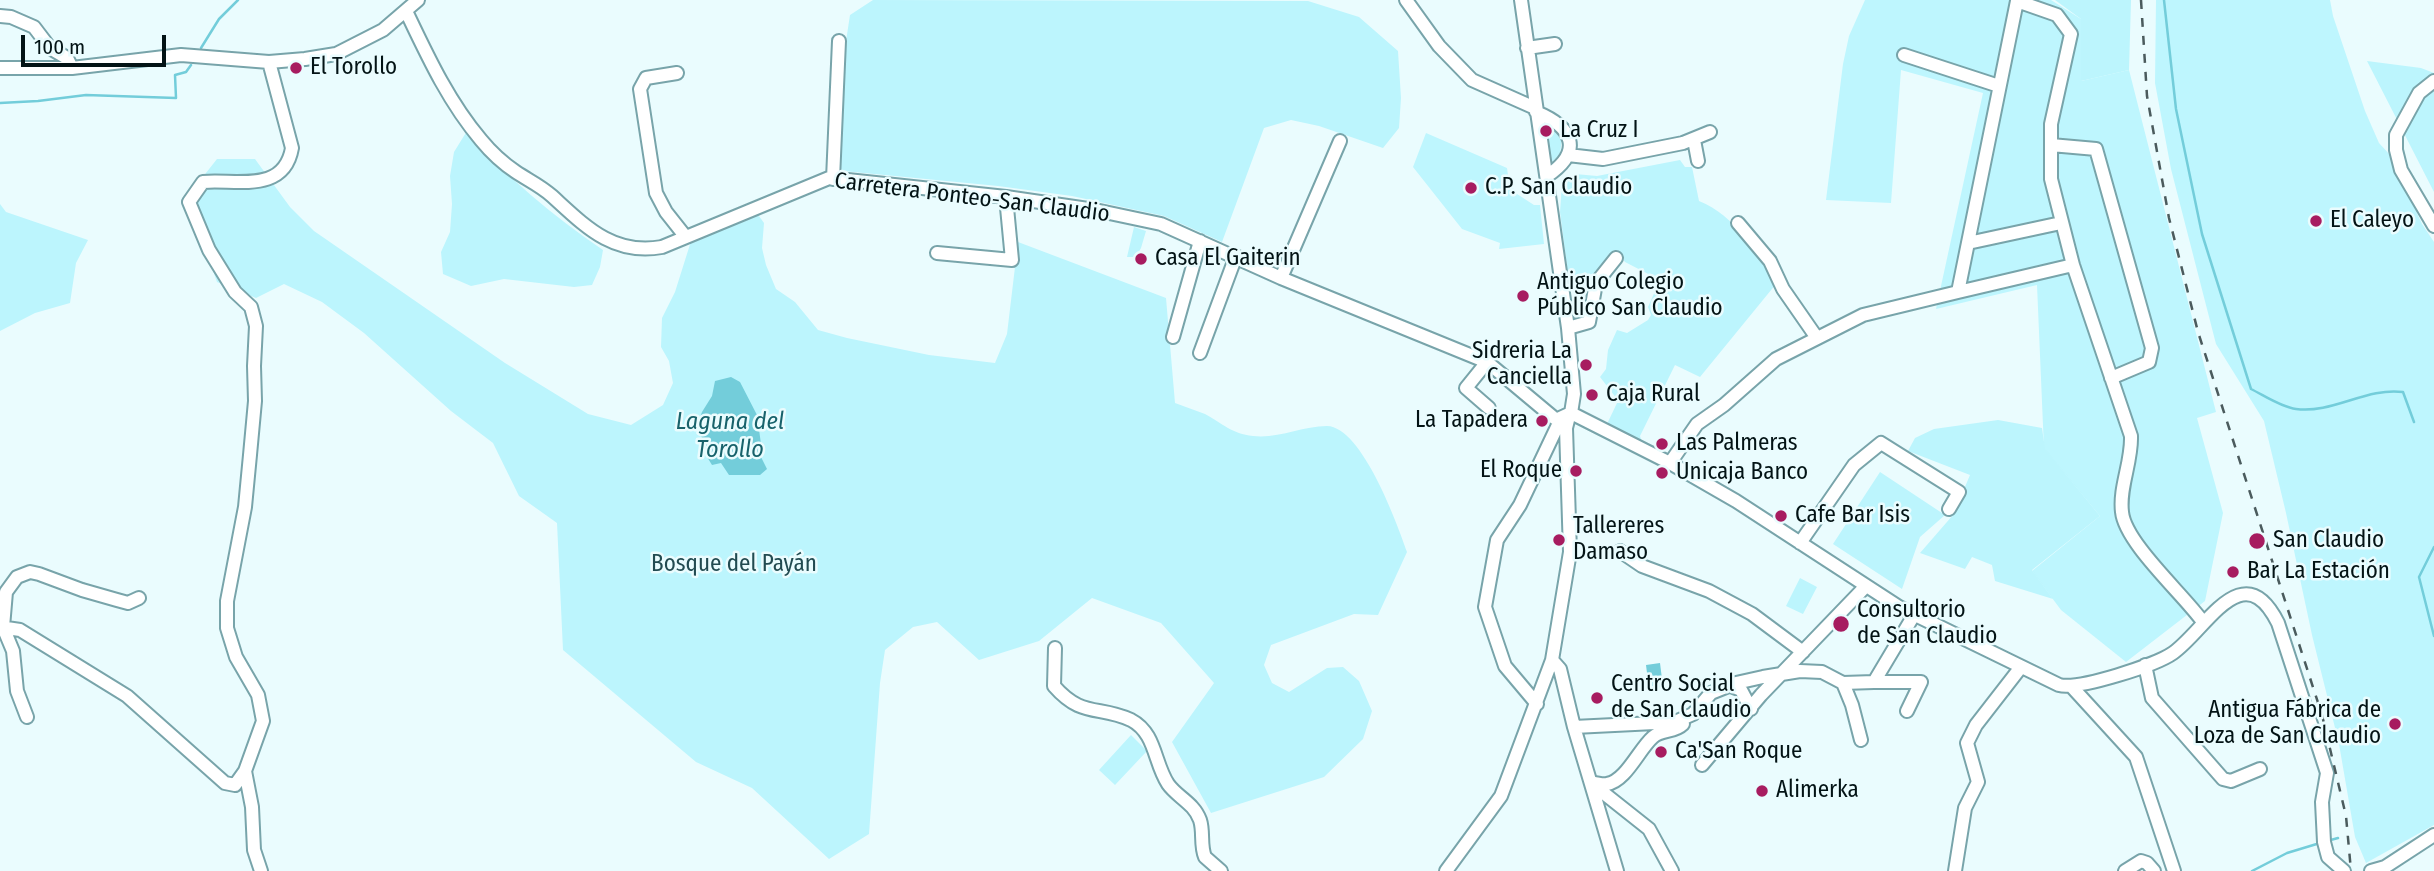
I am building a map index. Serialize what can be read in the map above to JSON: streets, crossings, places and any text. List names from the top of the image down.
{
  "streets": {
    "street": ["Carretera Ponteo-San Claudio"]
  },
  "water": ["Laguna del Torollo"],
  "parks": ["Bosque del Payán"],
  "places": [
    "El Torollo",
    "La Cruz I",
    "C.P. San Claudio",
    "El Caleyo",
    "Casa El Gaiterin",
    "Antiguo Colegio Público San Claudio",
    "Sidreria La Canciella",
    "Caja Rural",
    "La Tapadera",
    "Las Palmeras",
    "El Roque",
    "Unicaja Banco",
    "Cafe Bar Isis",
    "Tallereres Damaso",
    "San Claudio",
    "Bar La Estación",
    "Consultorio de San Claudio",
    "Centro Social de San Claudio",
    "Antigua Fábrica de Loza de San Claudio",
    "Ca'San Roque",
    "Alimerka"
  ],
  "scale_bar": "100 m"
}
